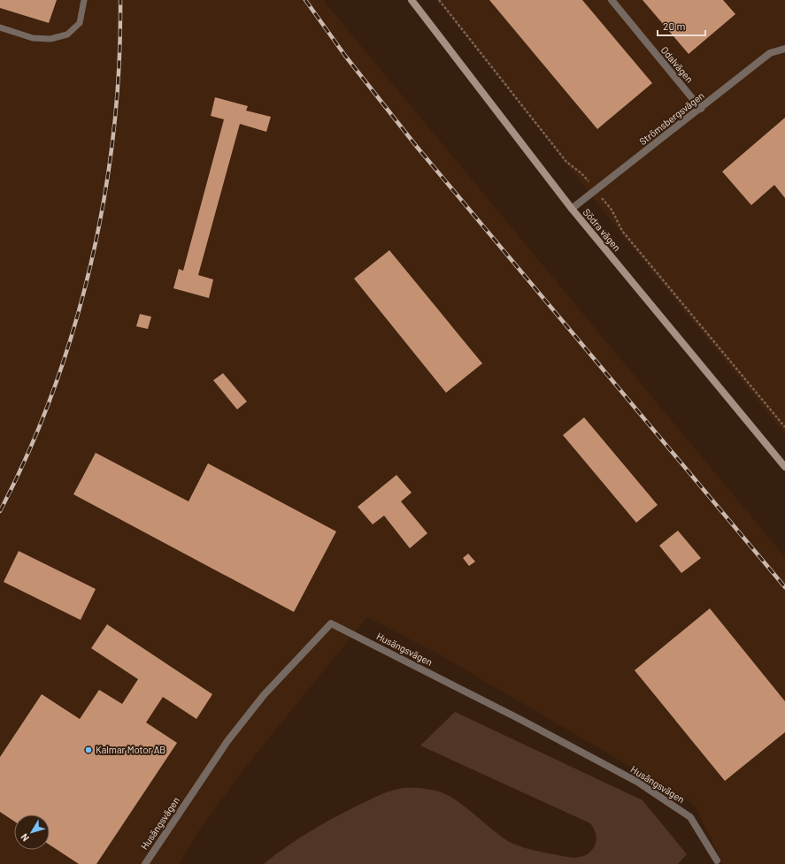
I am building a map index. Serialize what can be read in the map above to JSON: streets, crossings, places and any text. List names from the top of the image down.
{
  "streets": {
    "main road": ["Södra vägen"],
    "street": ["Odalvägen", "Strömsbergsvägen", "Husängsvägen"]
  },
  "crossings": [
    ["Odalvägen", "Strömsbergsvägen"],
    ["Strömsbergsvägen", "Södra vägen"]
  ],
  "places": ["Kalmar Motor AB"],
  "scale_bar": "20 m",
  "north": "bottom left"
}
